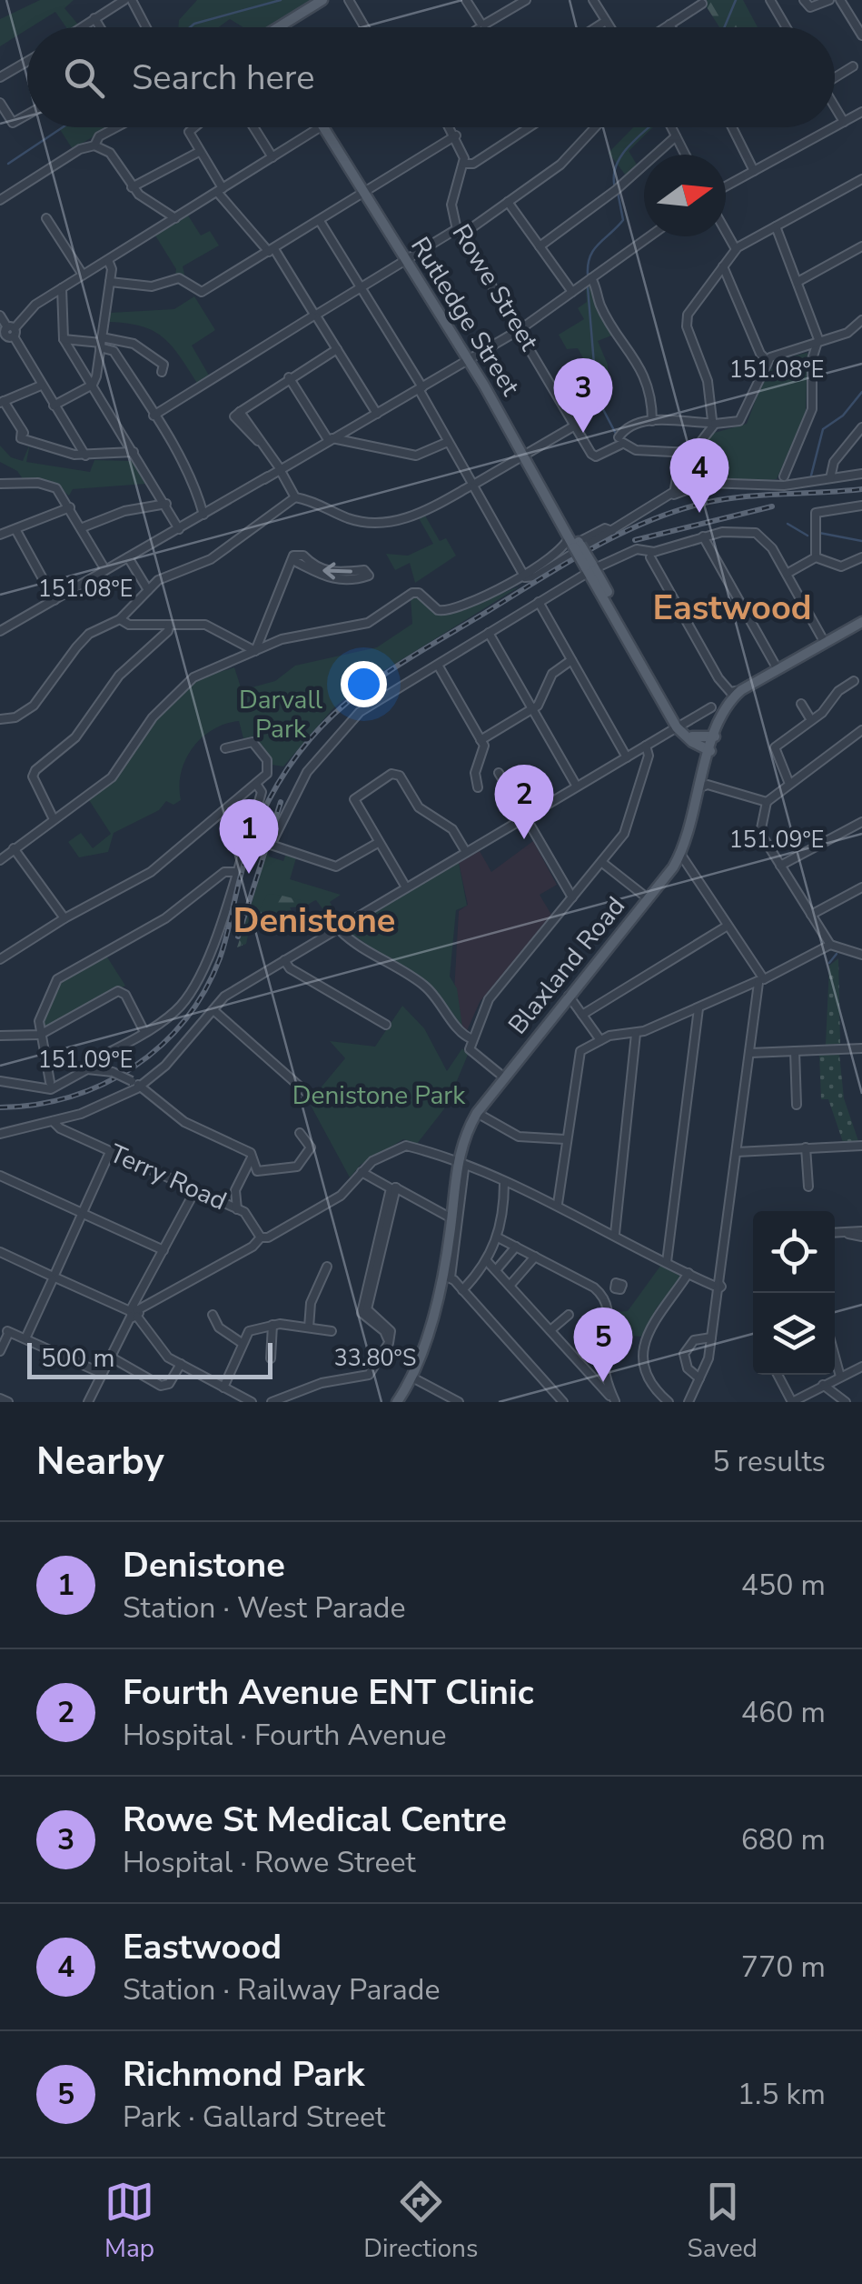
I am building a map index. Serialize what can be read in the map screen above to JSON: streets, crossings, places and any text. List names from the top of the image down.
{
  "streets": {
    "main road": ["Rutledge Street", "Blaxland Road"],
    "street": ["Rowe Street", "Terry Road"]
  },
  "districts": ["Eastwood", "Denistone"],
  "parks": ["Darvall Park", "Denistone Park"],
  "scale_bar": "500 m",
  "north": "right",
  "page": {
    "search": "Search here",
    "pins": [
      "3",
      "4",
      "2",
      "1",
      "5"
    ],
    "scale": "500 m",
    "heading": ["Nearby", "5 results"],
    "list": [
      {
        "mark": "1",
        "name": "Denistone",
        "note": "Station · West Parade",
        "value": "450 m"
      },
      {
        "mark": "2",
        "name": "Fourth Avenue ENT Clinic",
        "note": "Hospital · Fourth Avenue",
        "value": "460 m"
      },
      {
        "mark": "3",
        "name": "Rowe St Medical Centre",
        "note": "Hospital · Rowe Street",
        "value": "680 m"
      },
      {
        "mark": "4",
        "name": "Eastwood",
        "note": "Station · Railway Parade",
        "value": "770 m"
      },
      {
        "mark": "5",
        "name": "Richmond Park",
        "note": "Park · Gallard Street",
        "value": "1.5 km"
      }
    ],
    "nav": ["Map", "Directions", "Saved"]
  },
  "coordinates": ["151.08°E", "151.09°E", "33.80°S"]
}
